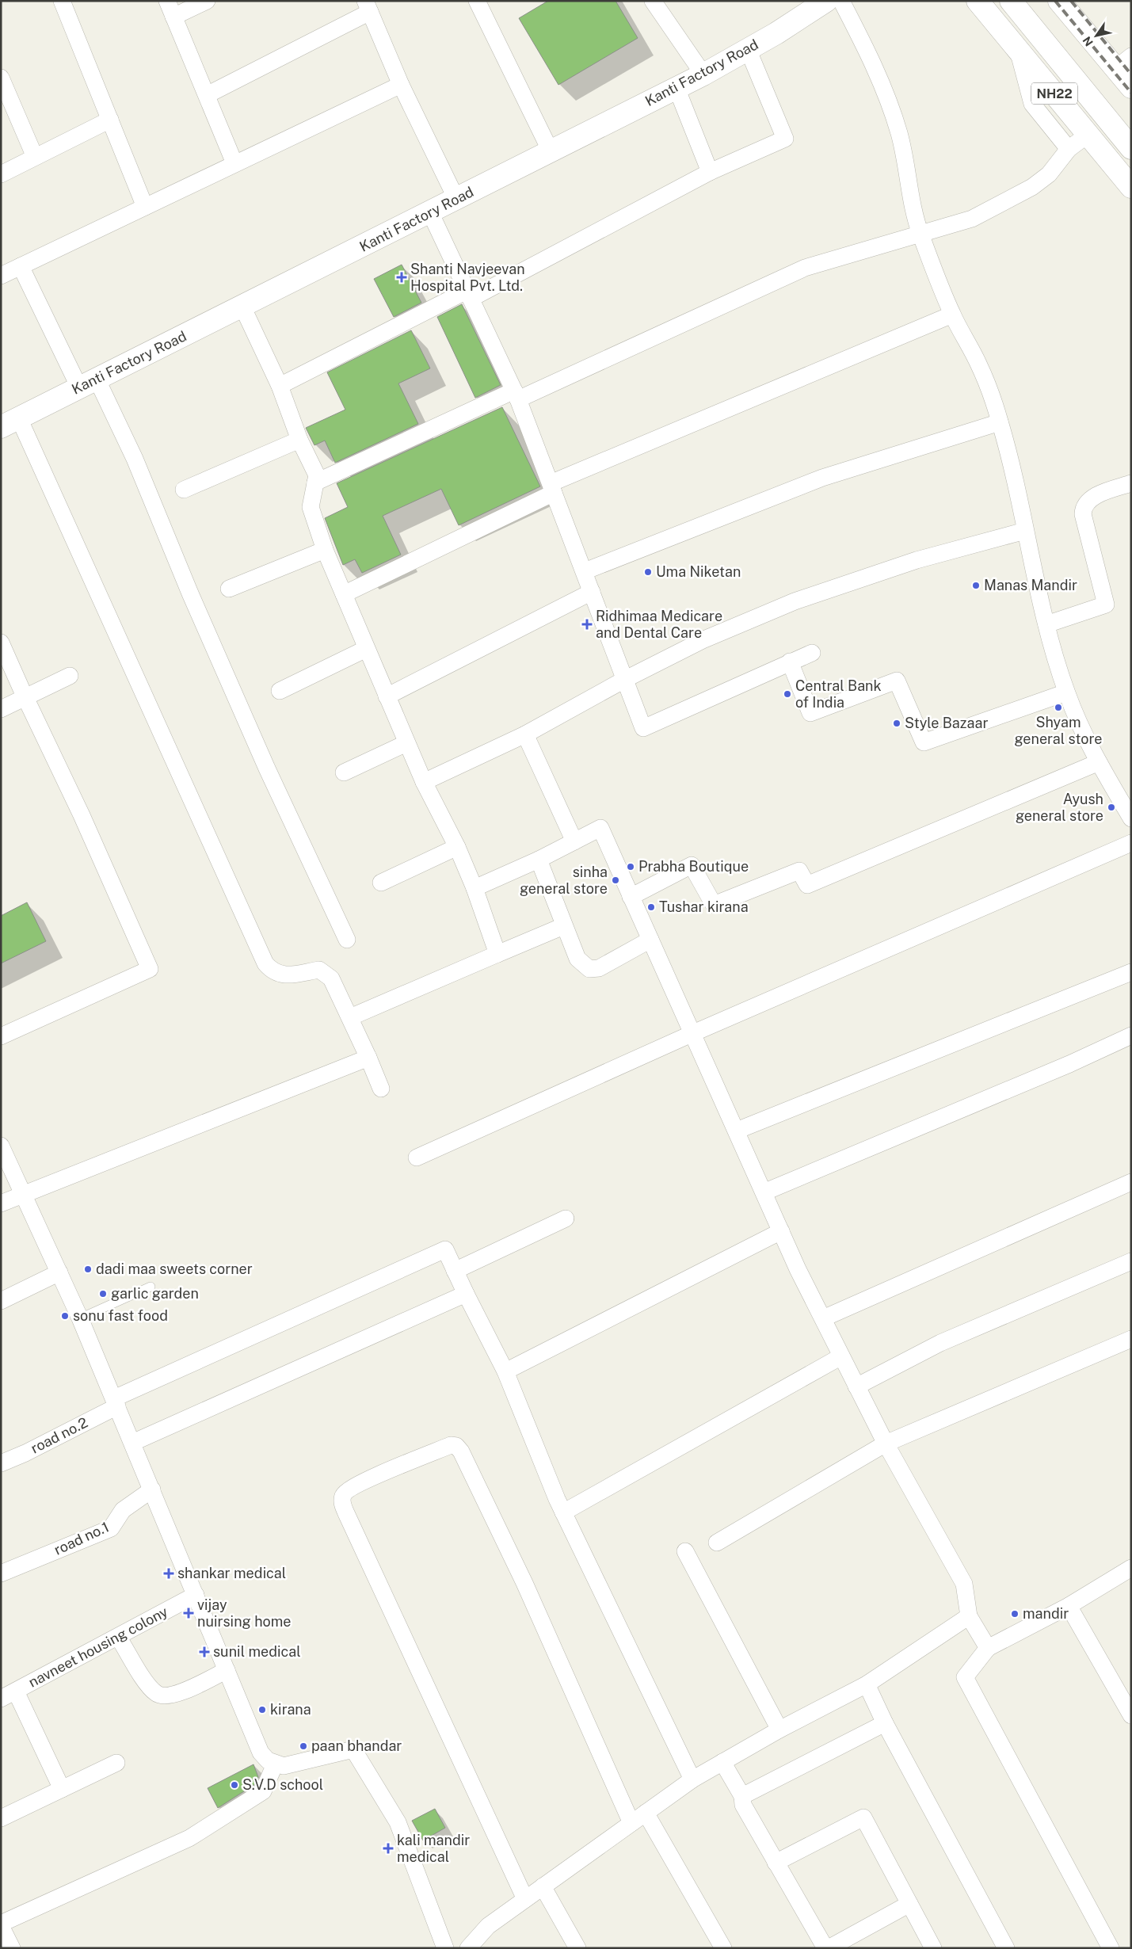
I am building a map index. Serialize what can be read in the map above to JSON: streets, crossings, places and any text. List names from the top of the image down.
{
  "streets": {
    "main road": ["Kanti Factory Road", "NH22"],
    "street": ["road no.2", "road no.1", "navneet housing colony"]
  },
  "places": {
    "health": [
      "Shanti Navjeevan Hospital Pvt. Ltd.",
      "Ridhimaa Medicare and Dental Care",
      "shankar medical",
      "vijay nuirsing home",
      "sunil medical",
      "kali mandir medical"
    ],
    "other": [
      "Uma Niketan",
      "Manas Mandir",
      "Central Bank of India",
      "Shyam general store",
      "Style Bazaar",
      "Ayush general store",
      "Prabha Boutique",
      "sinha general store",
      "Tushar kirana",
      "dadi maa sweets corner",
      "garlic garden",
      "sonu fast food",
      "mandir",
      "kirana",
      "paan bhandar",
      "S.V.D school"
    ]
  },
  "north": "bottom left"
}
